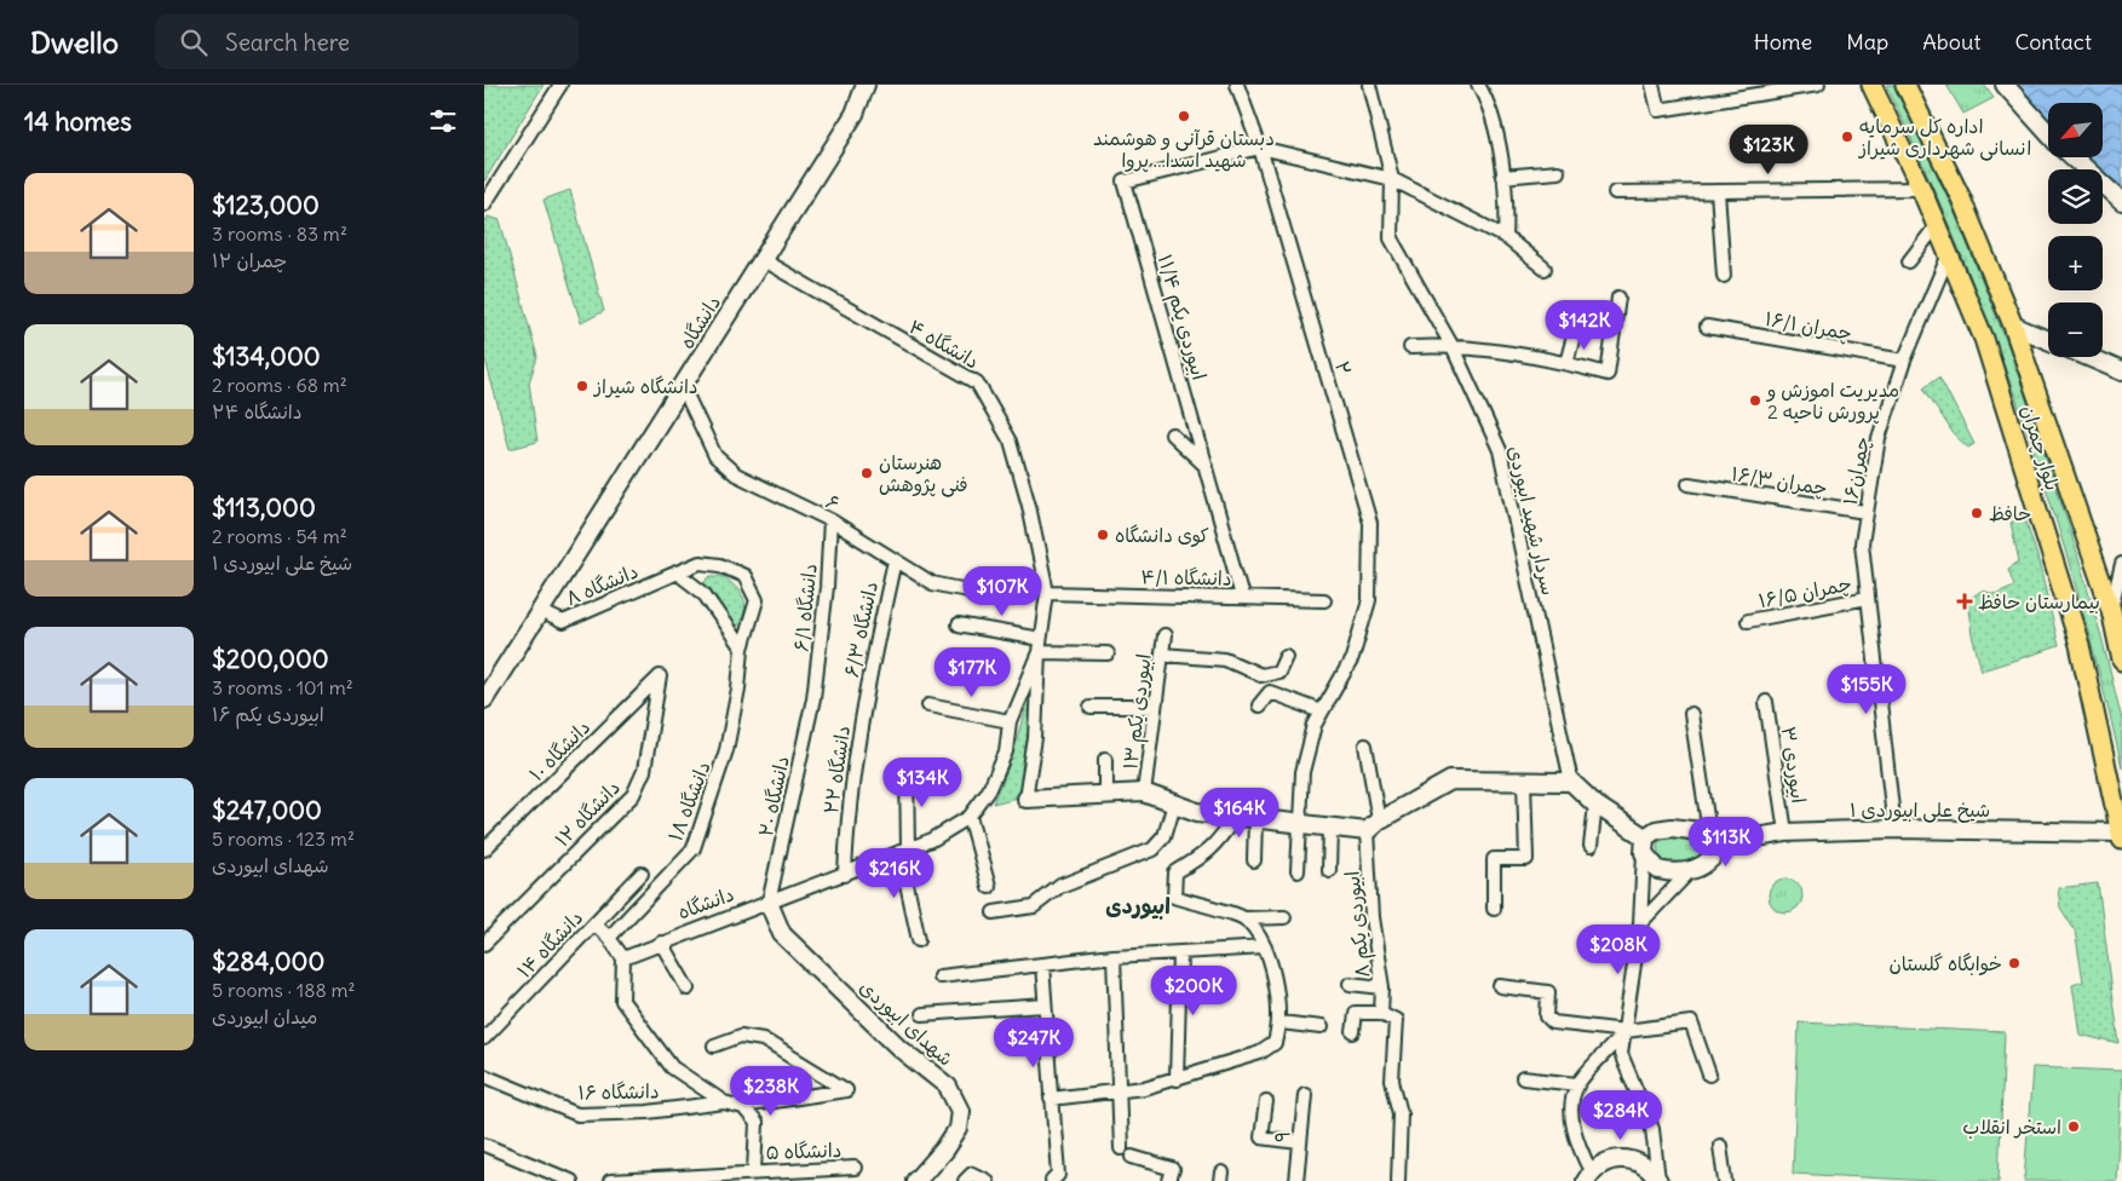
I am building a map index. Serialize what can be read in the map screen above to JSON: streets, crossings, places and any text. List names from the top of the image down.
{
  "streets": {
    "main road": ["بلوار چمران"],
    "street": [
      "۱۱/۴ ابیوردی یکم",
      "دانشگاه",
      "۱۶/۱ چمران",
      "۴ دانشگاه",
      "۲",
      "چمران۱۶",
      "۱۶/۳ چمران",
      "۶",
      "سردار شهید ابیوردی",
      "۴/۱ دانشگاه",
      "۸ دانشگاه",
      "۱۶/۵ چمران",
      "۶/۱ دانشگاه",
      "۶/۳ دانشگاه",
      "۱۳ ابیوردی یکم",
      "۱۰ دانشگاه",
      "۳ ابیوردی",
      "۲۲ دانشگاه",
      "۲۰ دانشگاه",
      "۱۸ دانشگاه",
      "شیخ علی ابیوردی ۱",
      "۱۲ دانشگاه",
      "۸ ابیوردی یکم",
      "۱۴ دانشگاه",
      "شهدای ابیوردی",
      "۱۶ دانشگاه",
      "۹",
      "۵ دانشگاه"
    ]
  },
  "crossings": [
    ["۱۱/۴ ابیوردی یکم", "۲"],
    ["۱۱/۴ ابیوردی یکم", "۴/۱ دانشگاه"],
    ["دانشگاه", "۴ دانشگاه"],
    ["دانشگاه", "۶"],
    ["دانشگاه", "۴/۱ دانشگاه"],
    ["دانشگاه", "۸ دانشگاه"],
    ["دانشگاه", "۲۲ دانشگاه"],
    ["دانشگاه", "۲۰ دانشگاه"],
    ["دانشگاه", "شهدای ابیوردی"],
    ["۱۶/۱ چمران", "چمران۱۶"],
    ["۴ دانشگاه", "۴/۱ دانشگاه"],
    ["بلوار چمران", "چمران۱۶"],
    ["بلوار چمران", "شیخ علی ابیوردی ۱"],
    ["چمران۱۶", "۱۶/۳ چمران"],
    ["چمران۱۶", "۱۶/۵ چمران"],
    ["چمران۱۶", "شیخ علی ابیوردی ۱"],
    ["۶", "۶/۱ دانشگاه"],
    ["۶", "۶/۳ دانشگاه"],
    ["۸ دانشگاه", "۱۸ دانشگاه"],
    ["۶/۱ دانشگاه", "۲۰ دانشگاه"],
    ["۶/۳ دانشگاه", "۲۲ دانشگاه"],
    ["۱۰ دانشگاه", "۱۲ دانشگاه"],
    ["۳ ابیوردی", "شیخ علی ابیوردی ۱"],
    ["۲۰ دانشگاه", "شهدای ابیوردی"]
  ],
  "districts": ["ابیوردی"],
  "places": {
    "other": [
      "دبستان قرآنی و هوشمند شهید اسدا... پروا",
      "اداره کل سرمایه انسانی شهرداری شیراز",
      "دانشگاه شیراز",
      "مدیریت اموزش و پرورش ناحیه 2",
      "هنرستان فنی پژوهش",
      "حافظ",
      "کوی دانشگاه",
      "خوابگاه گلستان",
      "استخر انقلاب"
    ],
    "health": ["بیمارستان حافظ"]
  },
  "north": "bottom left",
  "page": {
    "header": "Dwello",
    "search": "Search here",
    "nav": [
      "Home",
      "Map",
      "About",
      "Contact"
    ],
    "heading": "14 homes",
    "map_buttons": ["+", "−"],
    "price": [
      "$123K",
      "$142K",
      "$107K",
      "$177K",
      "$155K",
      "$134K",
      "$164K",
      "$113K",
      "$216K",
      "$208K",
      "$200K",
      "$247K",
      "$238K",
      "$284K"
    ],
    "list": [
      {
        "name": "$123,000",
        "note": "3 rooms · 83 m² · ۱۲ چمران"
      },
      {
        "name": "$134,000",
        "note": "2 rooms · 68 m² · ۲۴ دانشگاه"
      },
      {
        "name": "$113,000",
        "note": "2 rooms · 54 m² · شیخ علی ابیوردی ۱"
      },
      {
        "name": "$200,000",
        "note": "3 rooms · 101 m² · ۱۶ ابیوردی یکم"
      },
      {
        "name": "$247,000",
        "note": "5 rooms · 123 m² · شهدای ابیوردی"
      },
      {
        "name": "$284,000",
        "note": "5 rooms · 188 m² · میدان ابیوردی"
      }
    ]
  }
}
